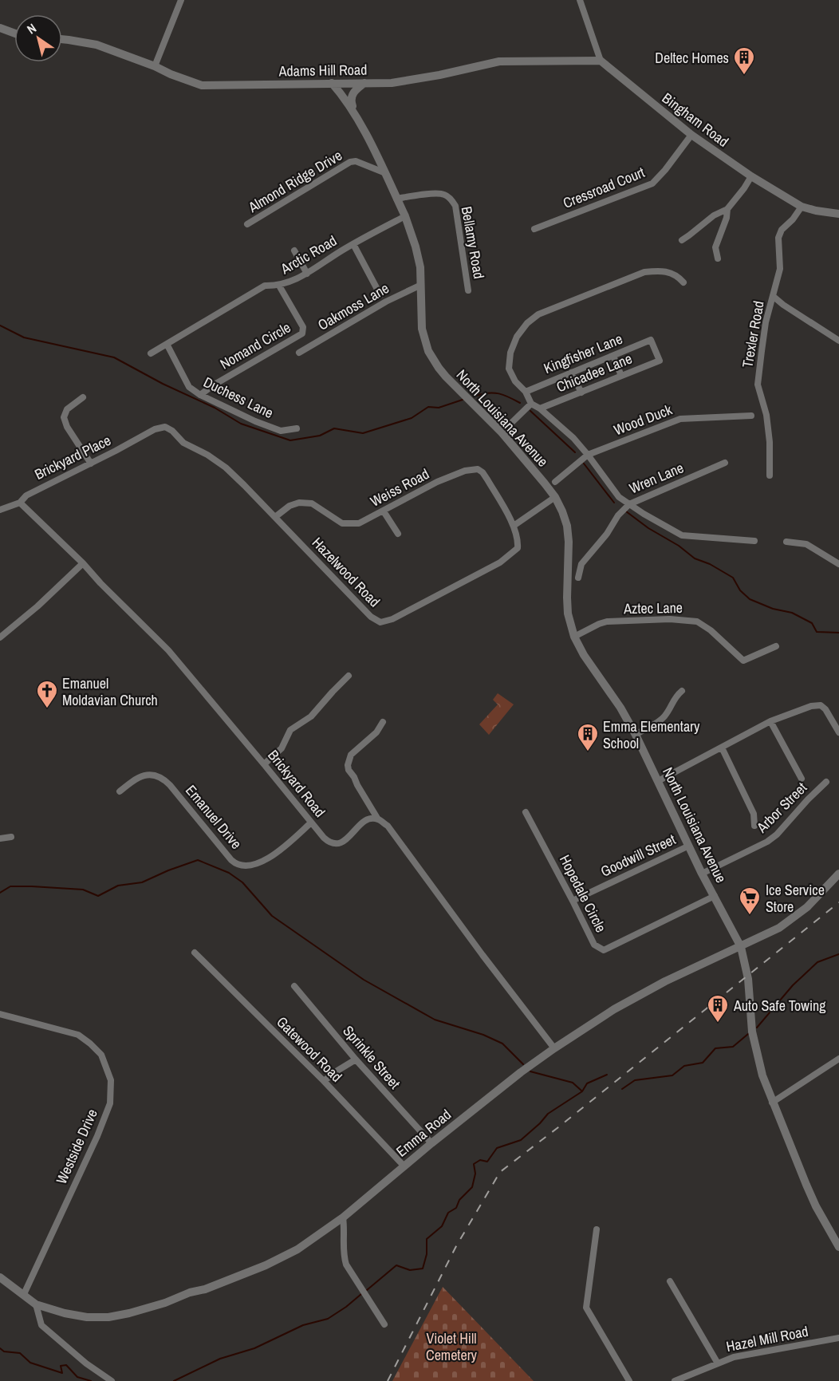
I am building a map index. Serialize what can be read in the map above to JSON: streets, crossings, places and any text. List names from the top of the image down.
{
  "streets": {
    "street": [
      "Adams Hill Road",
      "Bingham Road",
      "Almond Ridge Drive",
      "Cressroad Court",
      "Bellamy Road",
      "Arctic Road",
      "Oakmoss Lane",
      "Trexler Road",
      "Nomand Circle",
      "Kingfisher Lane",
      "Chicadee Lane",
      "Duchess Lane",
      "North Louisiana Avenue",
      "Wood Duck",
      "Brickyard Place",
      "Wren Lane",
      "Weiss Road",
      "Hazelwood Road",
      "Aztec Lane",
      "Brickyard Road",
      "Arbor Street",
      "Emanuel Drive",
      "Goodwill Street",
      "Hopedale Circle",
      "Gatewood Road",
      "Sprinkle Street",
      "Emma Road",
      "Westside Drive",
      "Hazel Mill Road"
    ]
  },
  "crossings": [
    ["Adams Hill Road", "Bingham Road"],
    ["Adams Hill Road", "North Louisiana Avenue"],
    ["Bingham Road", "Cressroad Court"],
    ["Bingham Road", "Trexler Road"],
    ["Almond Ridge Drive", "North Louisiana Avenue"],
    ["Bellamy Road", "North Louisiana Avenue"],
    ["Arctic Road", "Nomand Circle"],
    ["Arctic Road", "Duchess Lane"],
    ["Arctic Road", "North Louisiana Avenue"],
    ["Oakmoss Lane", "North Louisiana Avenue"],
    ["Nomand Circle", "Duchess Lane"],
    ["Kingfisher Lane", "Chicadee Lane"],
    ["North Louisiana Avenue", "Aztec Lane"],
    ["North Louisiana Avenue", "Arbor Street"],
    ["North Louisiana Avenue", "Goodwill Street"],
    ["North Louisiana Avenue", "Hopedale Circle"],
    ["North Louisiana Avenue", "Emma Road"],
    ["Brickyard Place", "Hazelwood Road"],
    ["Brickyard Place", "Brickyard Road"],
    ["Weiss Road", "Hazelwood Road"],
    ["Brickyard Road", "Emanuel Drive"],
    ["Goodwill Street", "Hopedale Circle"],
    ["Gatewood Road", "Emma Road"],
    ["Sprinkle Street", "Emma Road"],
    ["Emma Road", "Westside Drive"]
  ],
  "parks": ["Violet Hill Cemetery"],
  "places": {
    "building": ["Deltec Homes", "Emma Elementary School", "Auto Safe Towing"],
    "church": ["Emanuel Moldavian Church"],
    "supermarket": ["Ice Service Store"]
  },
  "north": "top left"
}
